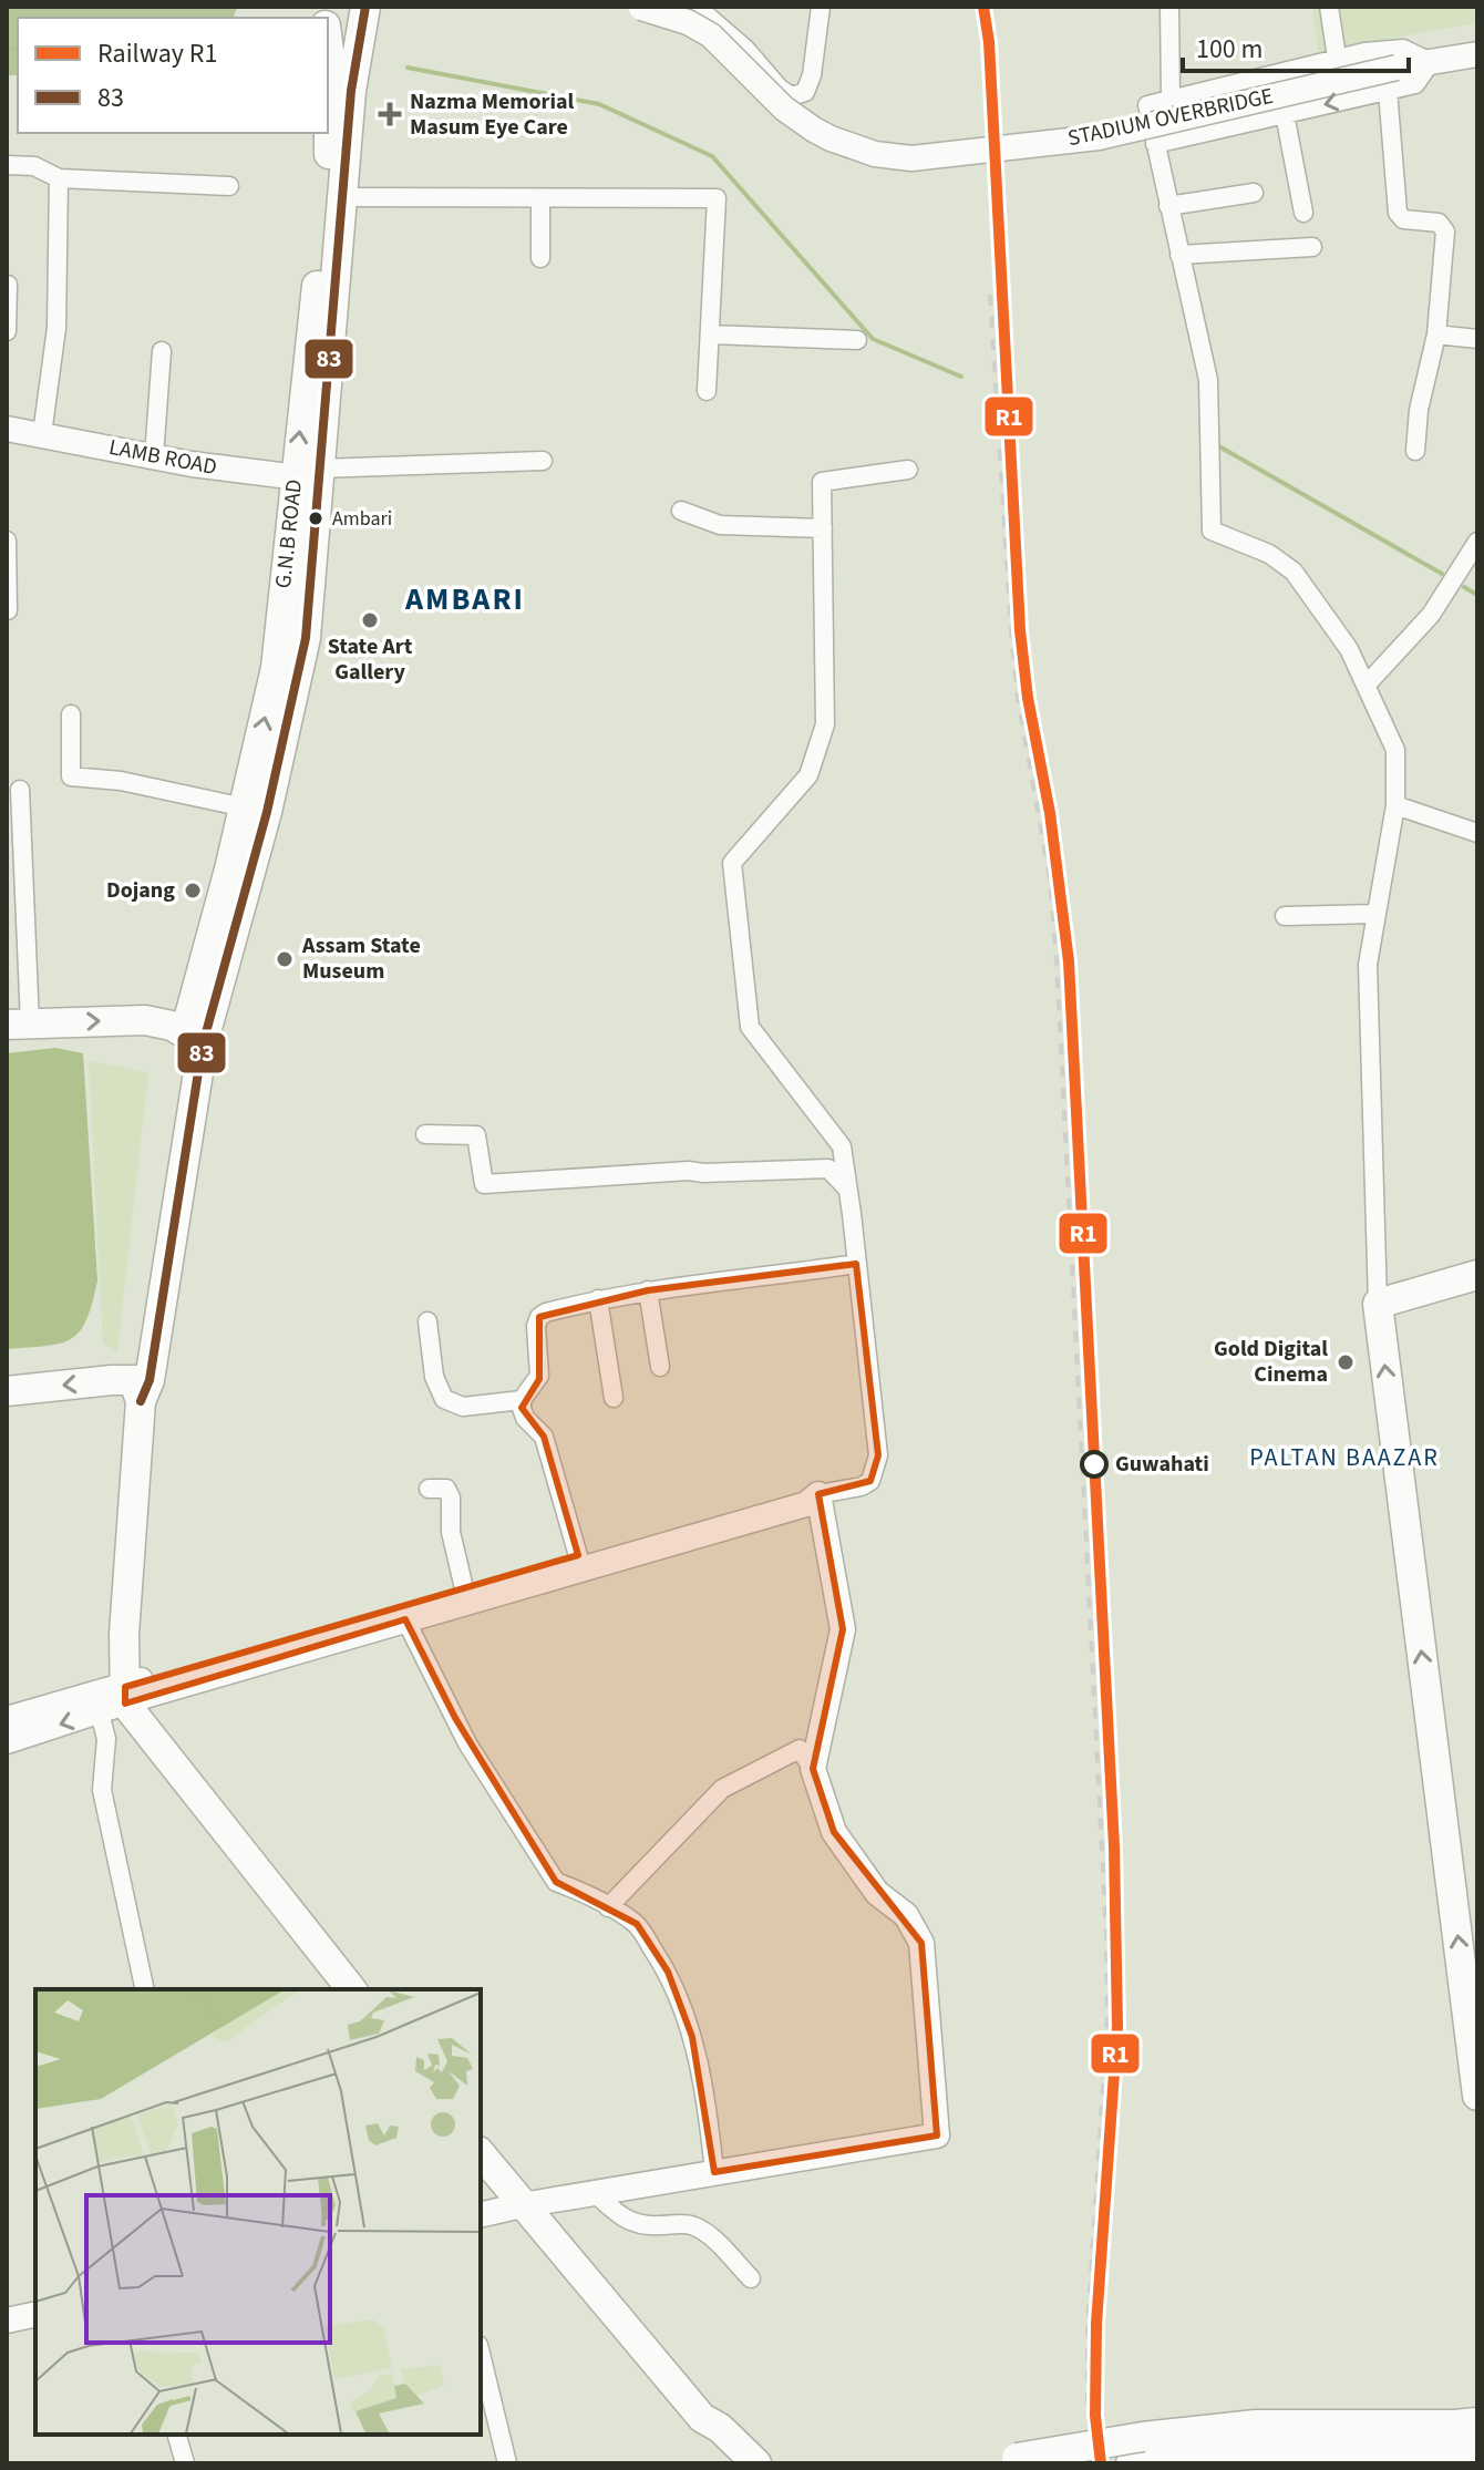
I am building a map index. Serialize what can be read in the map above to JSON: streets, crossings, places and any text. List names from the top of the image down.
{
  "streets": {
    "main road": ["G.N.B ROAD"],
    "street": ["STADIUM OVERBRIDGE", "LAMB ROAD"]
  },
  "crossings": [
    ["LAMB ROAD", "G.N.B ROAD"]
  ],
  "districts": ["AMBARI", "PALTAN BAAZAR"],
  "places": {
    "health": ["Nazma Memorial Masum Eye Care"],
    "other": [
      "Ambari",
      "State Art Gallery",
      "Dojang",
      "Assam State Museum",
      "Gold Digital Cinema",
      "Guwahati"
    ]
  },
  "lines": ["rail line R1", "transit line 83"],
  "legend": ["Railway R1", "83"],
  "scale_bar": "100 m"
}
